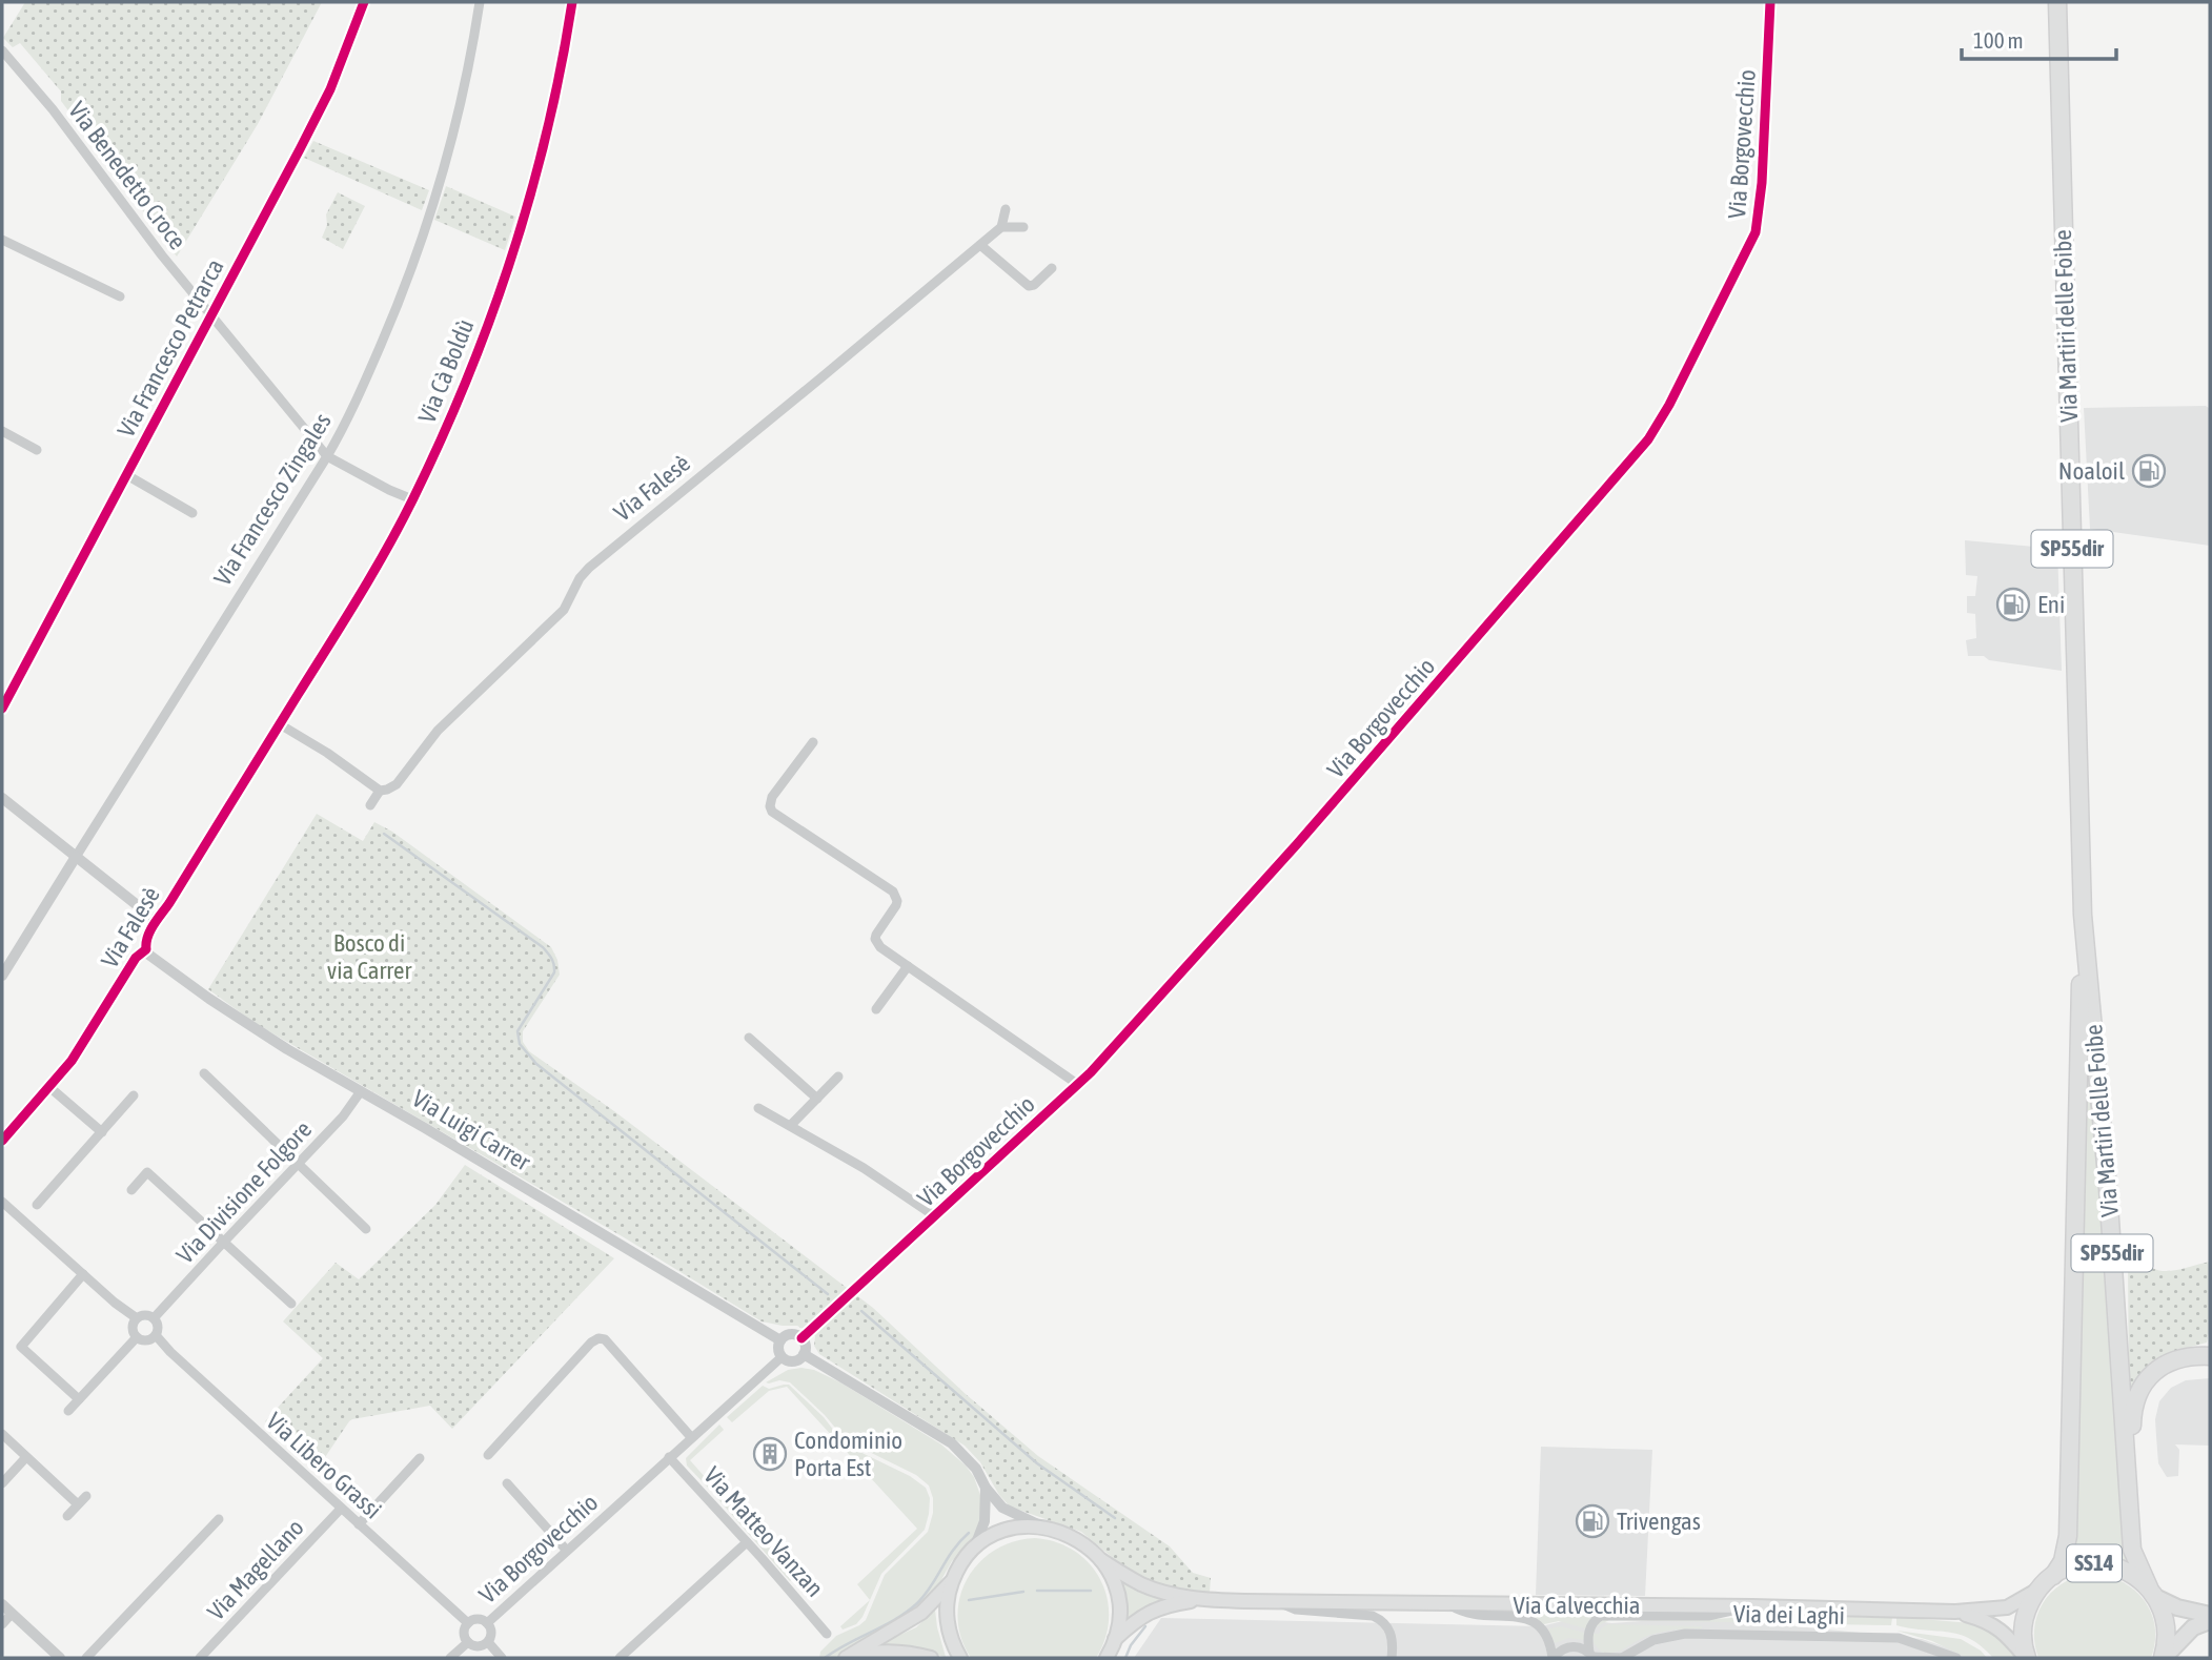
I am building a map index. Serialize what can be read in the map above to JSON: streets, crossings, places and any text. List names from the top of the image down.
{
  "streets": {
    "highway": ["Via Martiri delle Foibe", "SP55dir", "SS14"],
    "main road": ["Via Calvecchia"],
    "street": [
      "Via Borgovecchio",
      "Via Benedetto Croce",
      "Via Francesco Petrarca",
      "Via Cà Boldù",
      "Via Falesè",
      "Via Francesco Zingales",
      "Via Luigi Carrer",
      "Via Divisione Folgore",
      "Via Libero Grassi",
      "Via Matteo Vanzan",
      "Via Magellano",
      "Via dei Laghi"
    ]
  },
  "crossings": [
    ["Via Borgovecchio", "Via Luigi Carrer"],
    ["Via Borgovecchio", "Via Libero Grassi"],
    ["Via Borgovecchio", "Via Matteo Vanzan"],
    ["Via Benedetto Croce", "Via Francesco Petrarca"],
    ["Via Benedetto Croce", "Via Cà Boldù"],
    ["Via Benedetto Croce", "Via Francesco Zingales"],
    ["Via Martiri delle Foibe", "SS14"],
    ["Via Cà Boldù", "Via Falesè"],
    ["Via Falesè", "Via Luigi Carrer"],
    ["Via Luigi Carrer", "Via Divisione Folgore"],
    ["Via Divisione Folgore", "Via Libero Grassi"],
    ["Via Libero Grassi", "Via Magellano"],
    ["SS14", "Via Calvecchia"]
  ],
  "parks": ["Bosco di via Carrer"],
  "places": {
    "fuel station": ["Noaloil", "Eni", "Trivengas"],
    "building": ["Condominio Porta Est"]
  },
  "scale_bar": "100 m"
}
